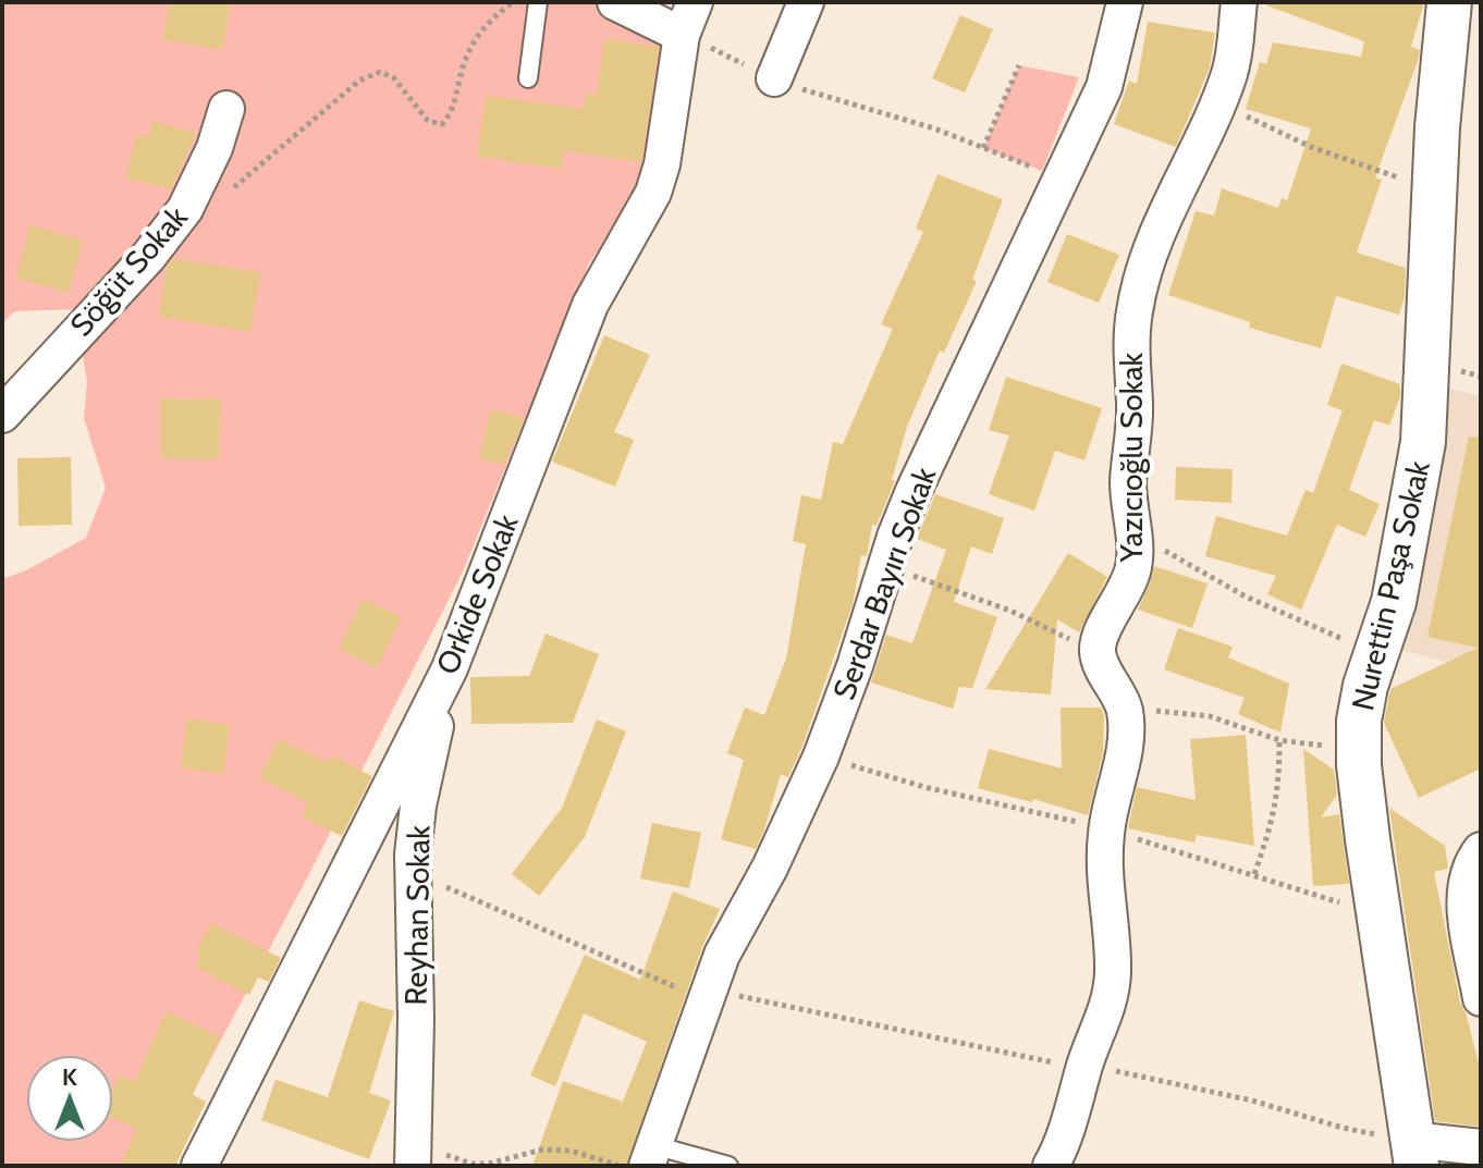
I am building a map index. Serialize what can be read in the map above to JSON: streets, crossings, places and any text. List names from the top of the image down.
{
  "streets": {
    "street": [
      "Söğüt Sokak",
      "Yazıcıoğlu Sokak",
      "Serdar Bayırı Sokak",
      "Nurettin Paşa Sokak",
      "Orkide Sokak",
      "Reyhan Sokak"
    ]
  },
  "crossings": [
    ["Orkide Sokak", "Reyhan Sokak"]
  ],
  "north": "top"
}
